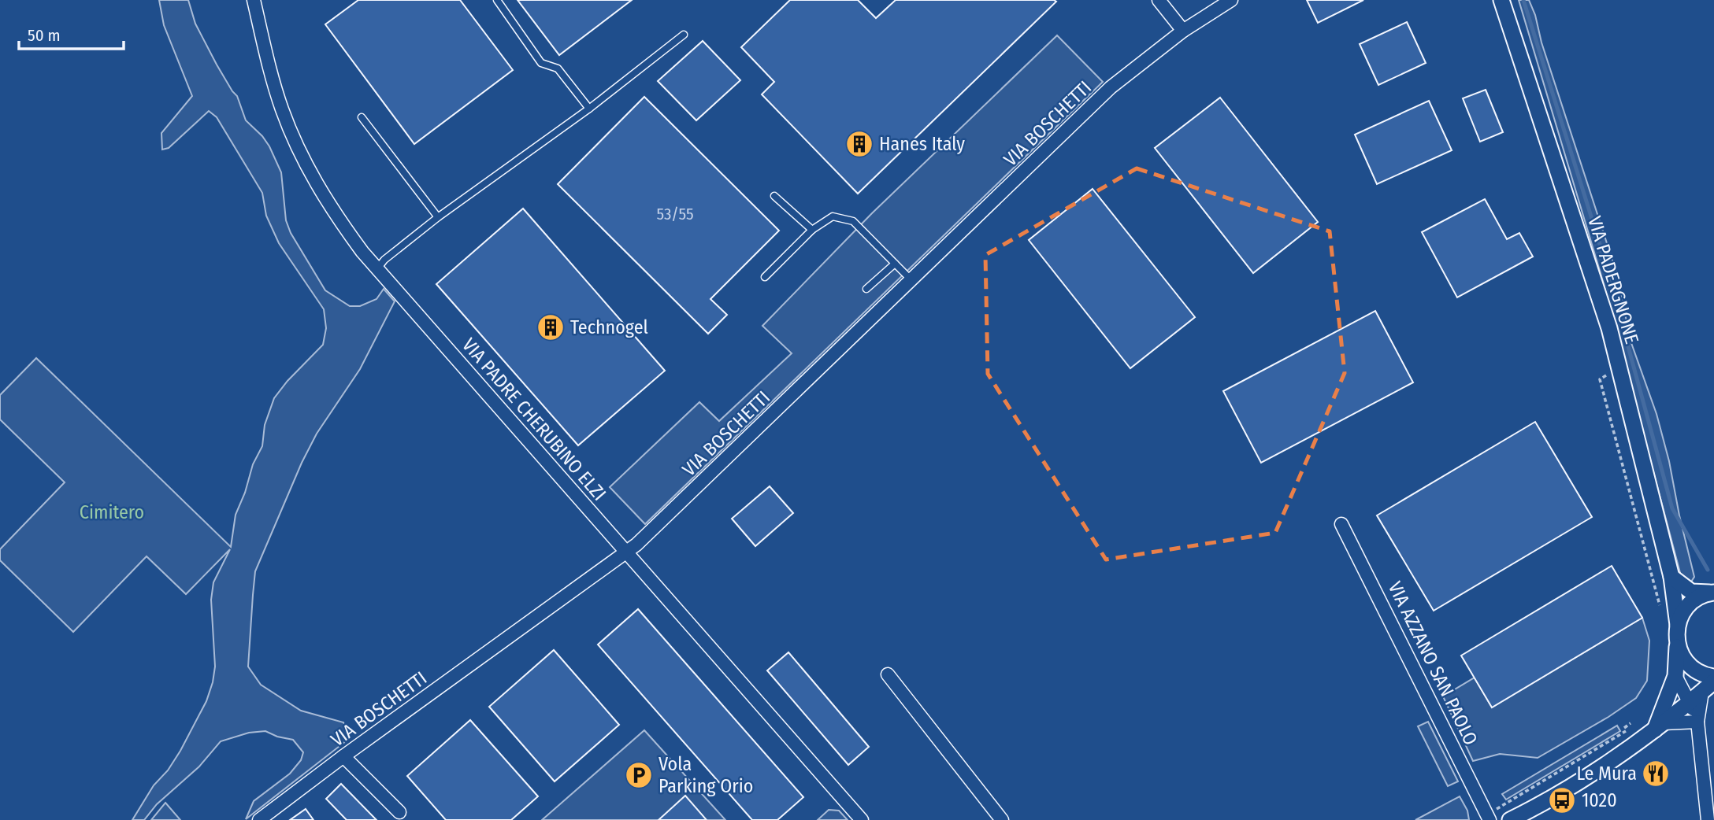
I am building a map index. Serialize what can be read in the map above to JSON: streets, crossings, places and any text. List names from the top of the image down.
{
  "streets": {
    "street": [
      "VIA BOSCHETTI",
      "VIA PADERGNONE",
      "VIA PADRE CHERUBINO ELZI",
      "VIA AZZANO SAN PAOLO"
    ]
  },
  "crossings": [
    ["VIA BOSCHETTI", "VIA PADRE CHERUBINO ELZI"]
  ],
  "parks": ["Cimitero"],
  "places": {
    "building": ["Hanes Italy", "Technogel"],
    "restaurant": ["Le Mura"],
    "parking": ["Vola Parking Orio"],
    "bus stop": ["1020"]
  },
  "house_numbers": ["53/55"],
  "scale_bar": "50 m"
}
